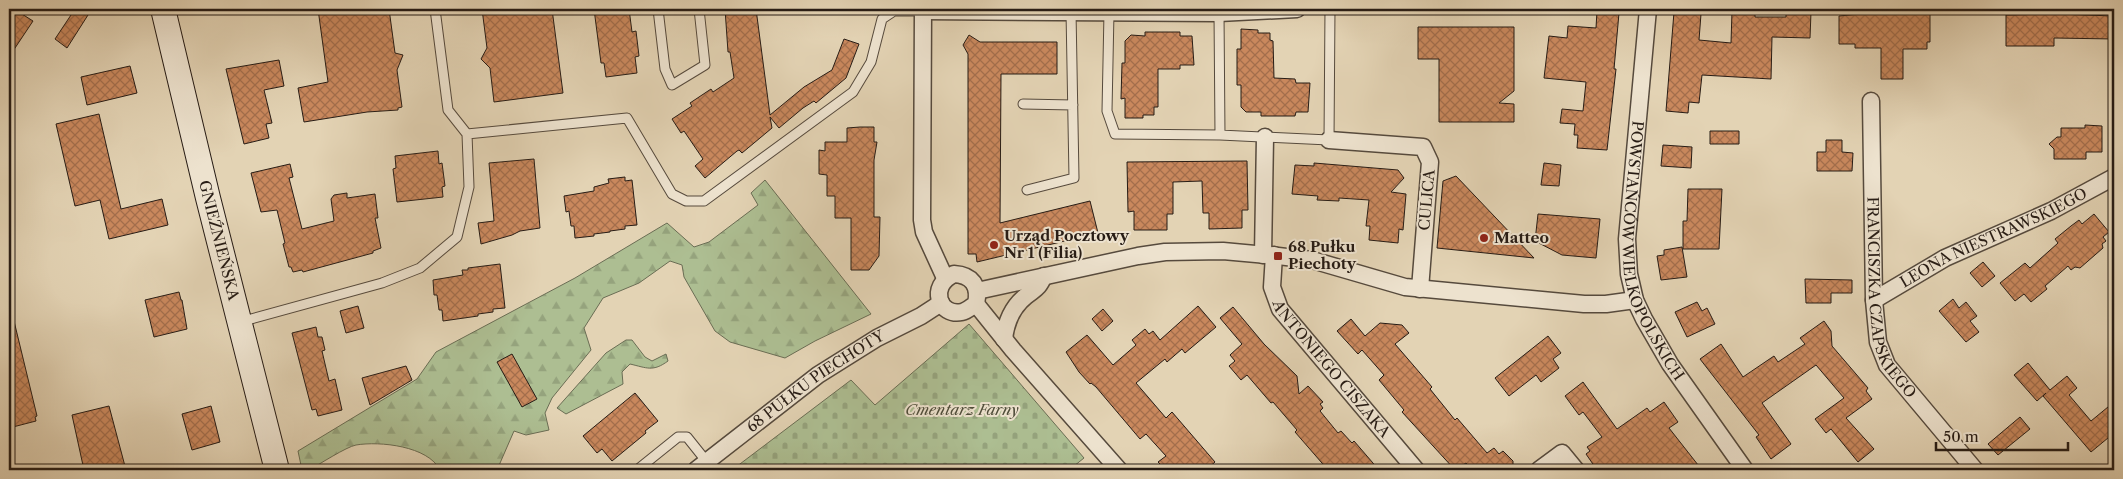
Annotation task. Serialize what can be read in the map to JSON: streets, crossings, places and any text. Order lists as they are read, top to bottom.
{
  "streets": {
    "street": [
      "CULICA",
      "LEONA NIESTRAWSKIEGO",
      "GNIEŹNIEŃSKA",
      "POWSTAŃCÓW WIELKOPOLSKICH",
      "FRANCISZKA CZAPSKIEGO",
      "ANTONIEGO CISZAKA",
      "68 PUŁKU PIECHOTY"
    ]
  },
  "crossings": [
    ["LEONA NIESTRAWSKIEGO", "FRANCISZKA CZAPSKIEGO"]
  ],
  "parks": ["Cmentarz Farny"],
  "places": {
    "other": ["Matteo", "Urząd Pocztowy Nr 1 (Filia)"],
    "transit": ["68 Pułku Piechoty"]
  },
  "scale_bar": "50 m"
}
